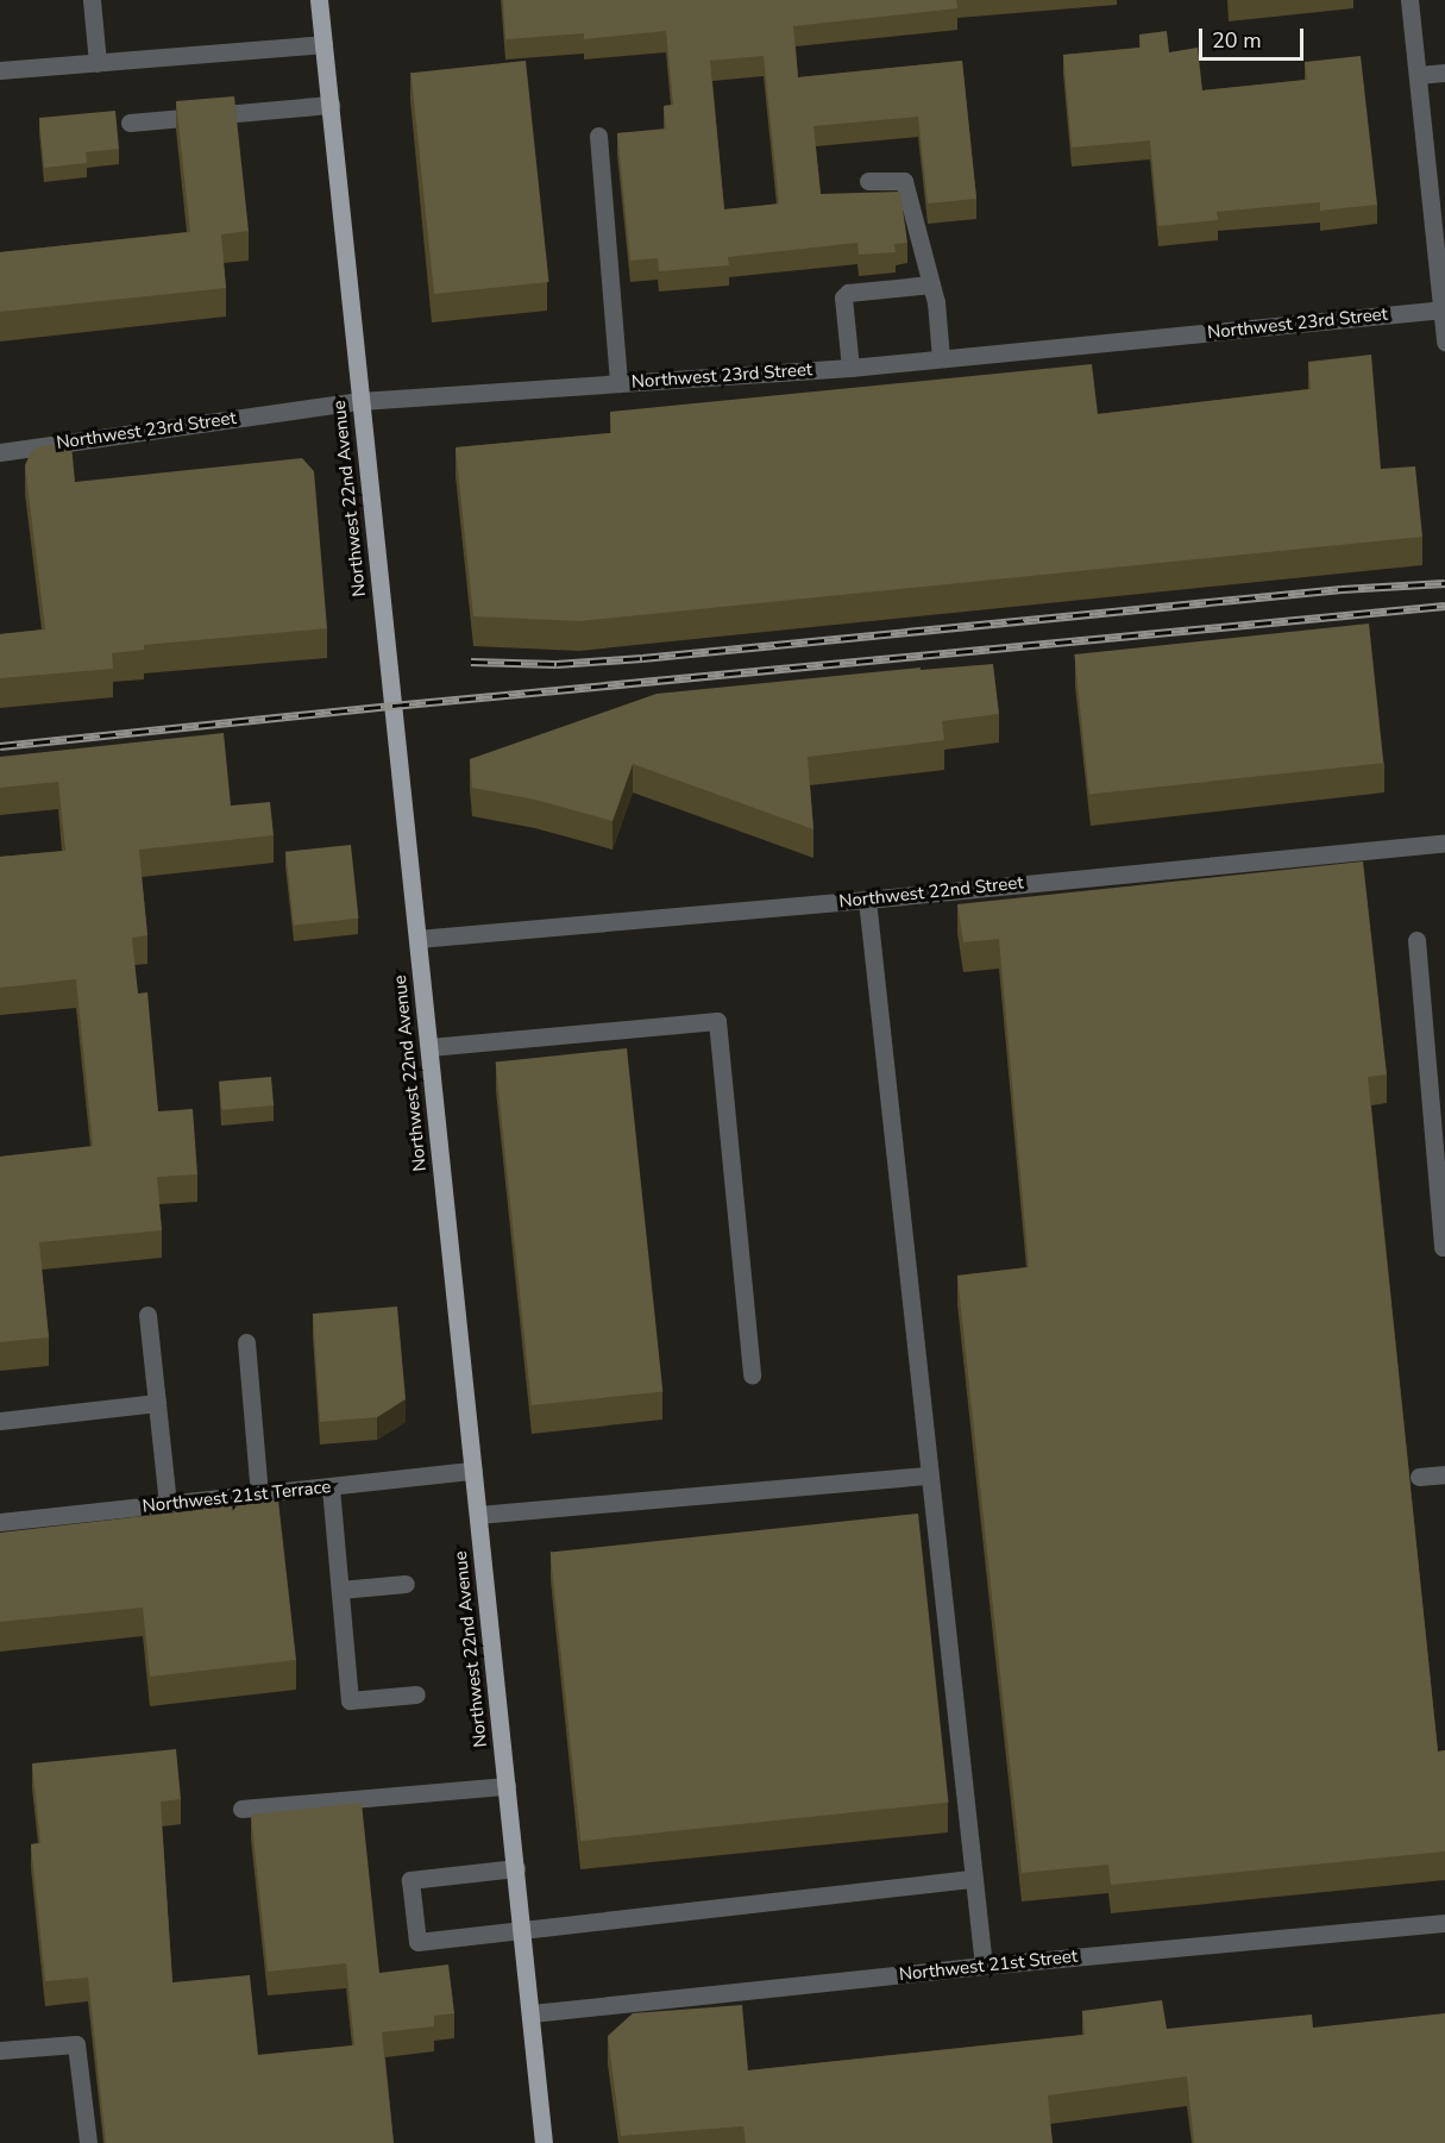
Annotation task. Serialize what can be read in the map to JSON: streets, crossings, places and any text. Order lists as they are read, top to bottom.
{
  "streets": {
    "main road": ["Northwest 22nd Avenue"],
    "street": [
      "Northwest 23rd Street",
      "Northwest 22nd Street",
      "Northwest 21st Terrace",
      "Northwest 21st Street"
    ]
  },
  "crossings": [
    ["Northwest 23rd Street", "Northwest 22nd Avenue"],
    ["Northwest 22nd Avenue", "Northwest 22nd Street"],
    ["Northwest 22nd Avenue", "Northwest 21st Terrace"],
    ["Northwest 22nd Avenue", "Northwest 21st Street"]
  ],
  "scale_bar": "20 m"
}
